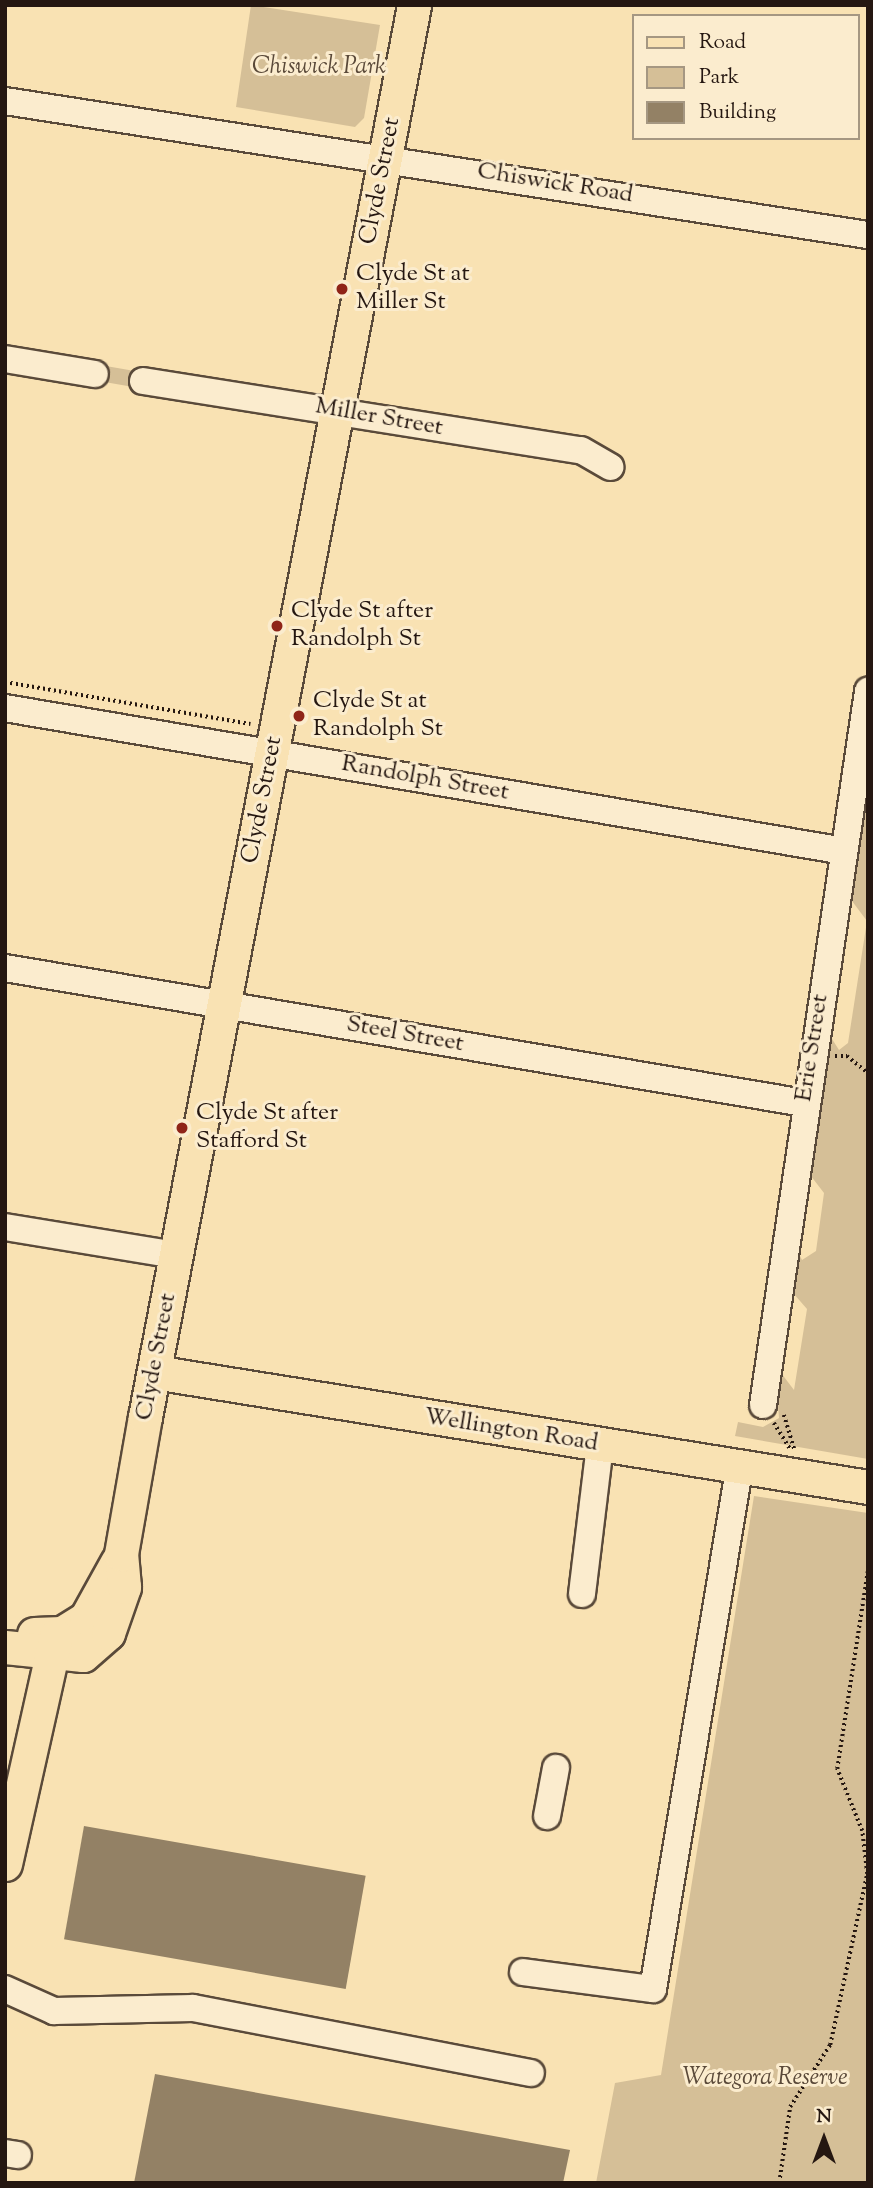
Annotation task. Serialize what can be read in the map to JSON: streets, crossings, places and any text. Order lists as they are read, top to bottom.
{
  "streets": {
    "main road": ["Clyde Street", "Wellington Road"],
    "street": [
      "Chiswick Road",
      "Miller Street",
      "Randolph Street",
      "Steel Street",
      "Erie Street"
    ]
  },
  "crossings": [
    ["Clyde Street", "Chiswick Road"],
    ["Clyde Street", "Miller Street"],
    ["Clyde Street", "Randolph Street"],
    ["Clyde Street", "Steel Street"],
    ["Clyde Street", "Wellington Road"],
    ["Randolph Street", "Erie Street"],
    ["Steel Street", "Erie Street"]
  ],
  "parks": ["Chiswick Park", "Wategora Reserve"],
  "places": [
    "Clyde St at Miller St",
    "Clyde St after Randolph St",
    "Clyde St at Randolph St",
    "Clyde St after Stafford St"
  ],
  "legend": ["Road", "Park", "Building"],
  "north": "top"
}
